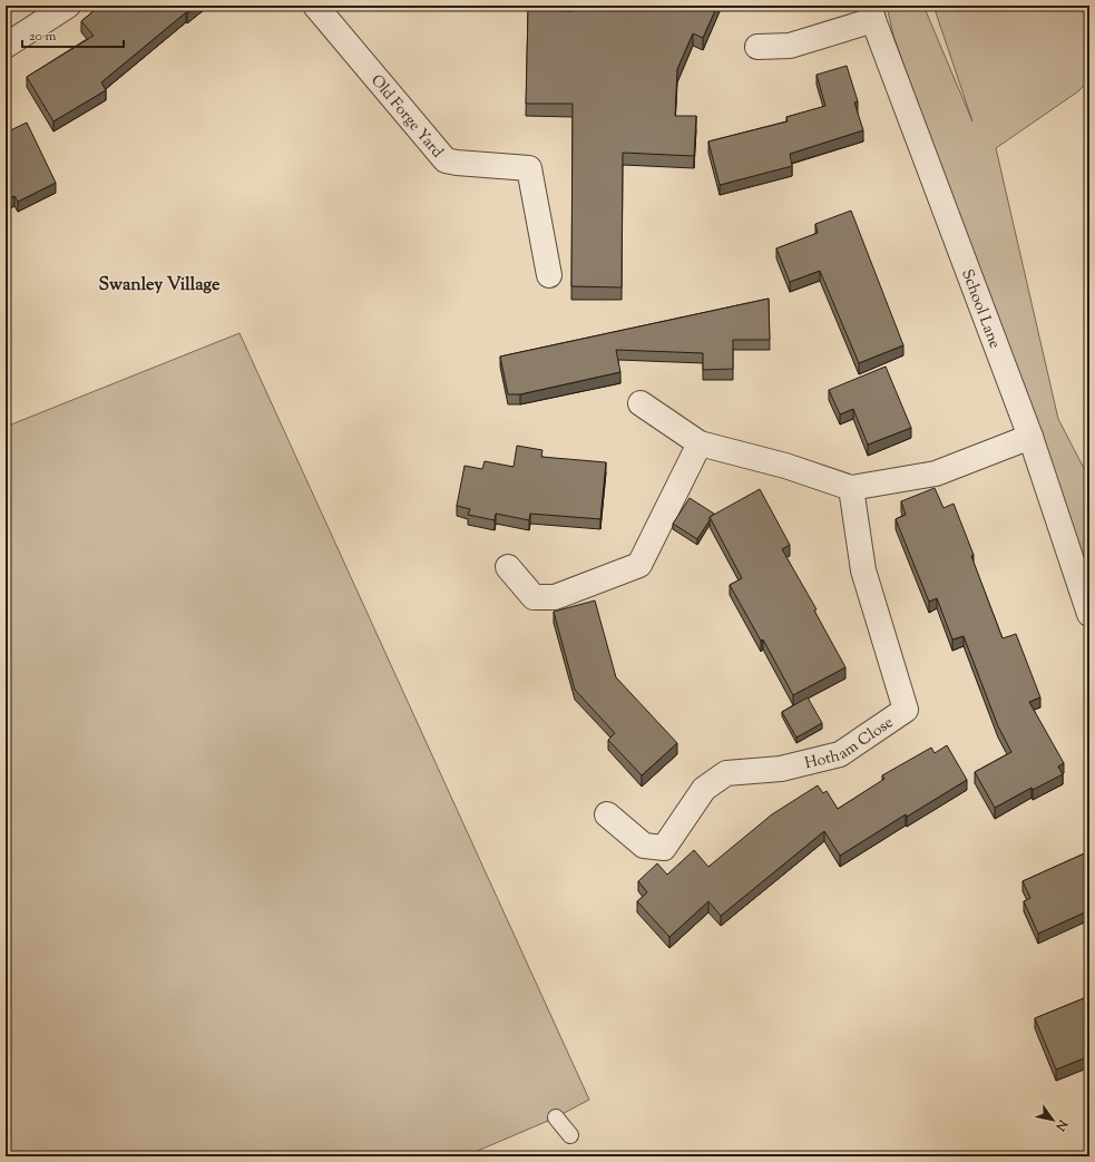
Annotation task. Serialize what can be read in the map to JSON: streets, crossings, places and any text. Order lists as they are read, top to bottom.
{
  "streets": {
    "street": ["Old Forge Yard", "School Lane", "Hotham Close"]
  },
  "districts": ["Swanley Village"],
  "scale_bar": "20 m",
  "north": "bottom right"
}
